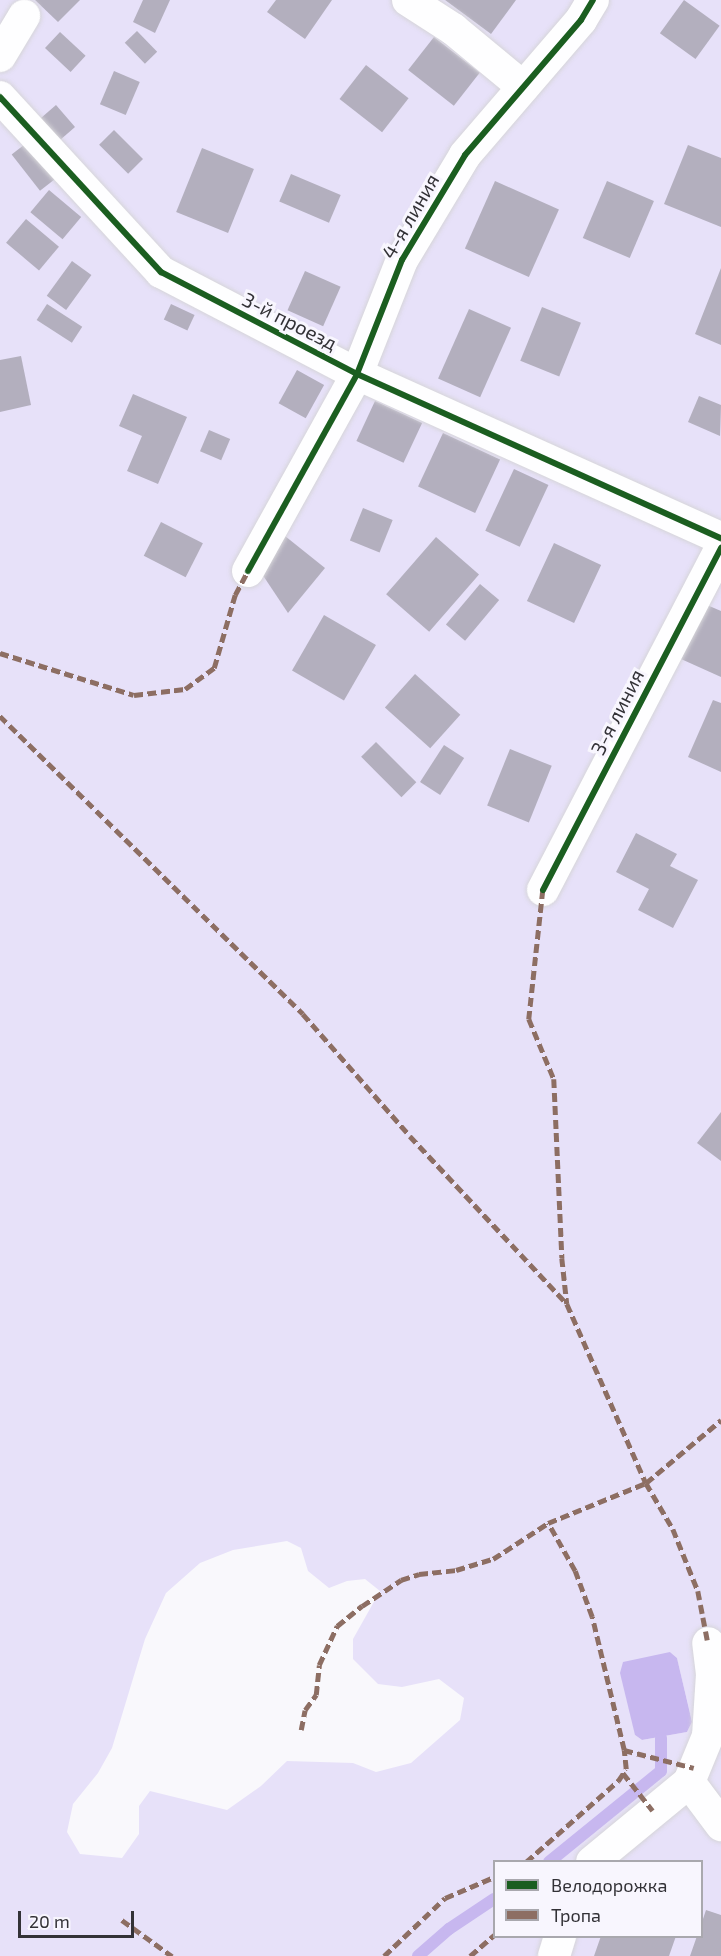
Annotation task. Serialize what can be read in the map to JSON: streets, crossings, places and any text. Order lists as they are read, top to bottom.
{
  "streets": {
    "street": ["4-я линия", "3-й проезд", "3-я линия"]
  },
  "crossings": [
    ["4-я линия", "3-й проезд"]
  ],
  "legend": ["Велодорожка", "Тропа"],
  "scale_bar": "20 m"
}
